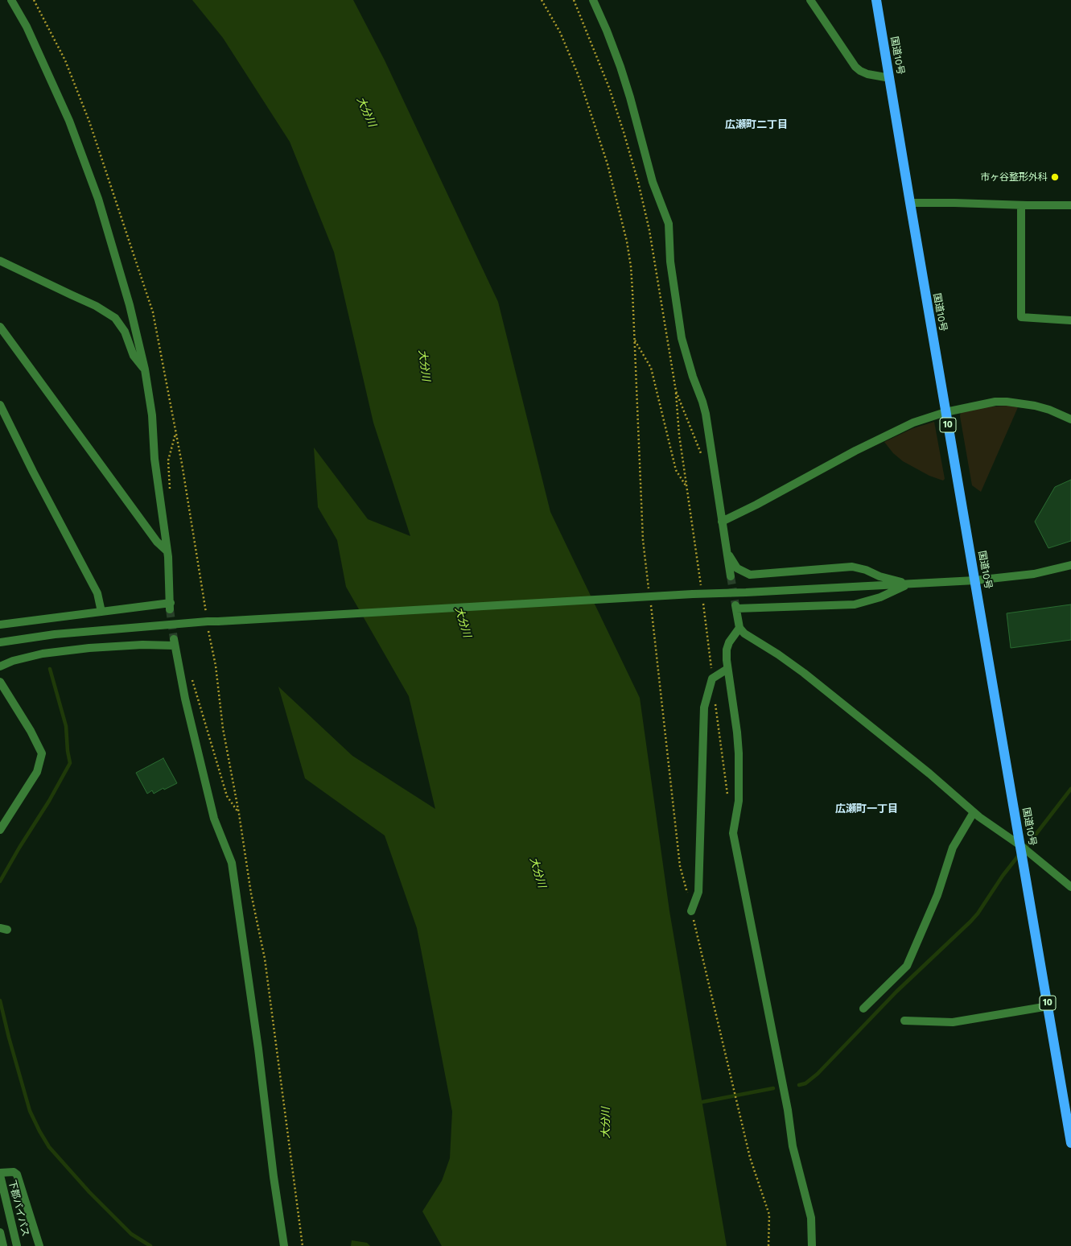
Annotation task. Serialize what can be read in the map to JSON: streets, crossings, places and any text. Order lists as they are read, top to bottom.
{
  "streets": {
    "highway": ["国道10号", "10"],
    "street": ["下郡バイパス"]
  },
  "districts": ["広瀬町二丁目", "広瀬町一丁目"],
  "water": ["大分川"],
  "places": ["市ヶ谷整形外科"]
}
